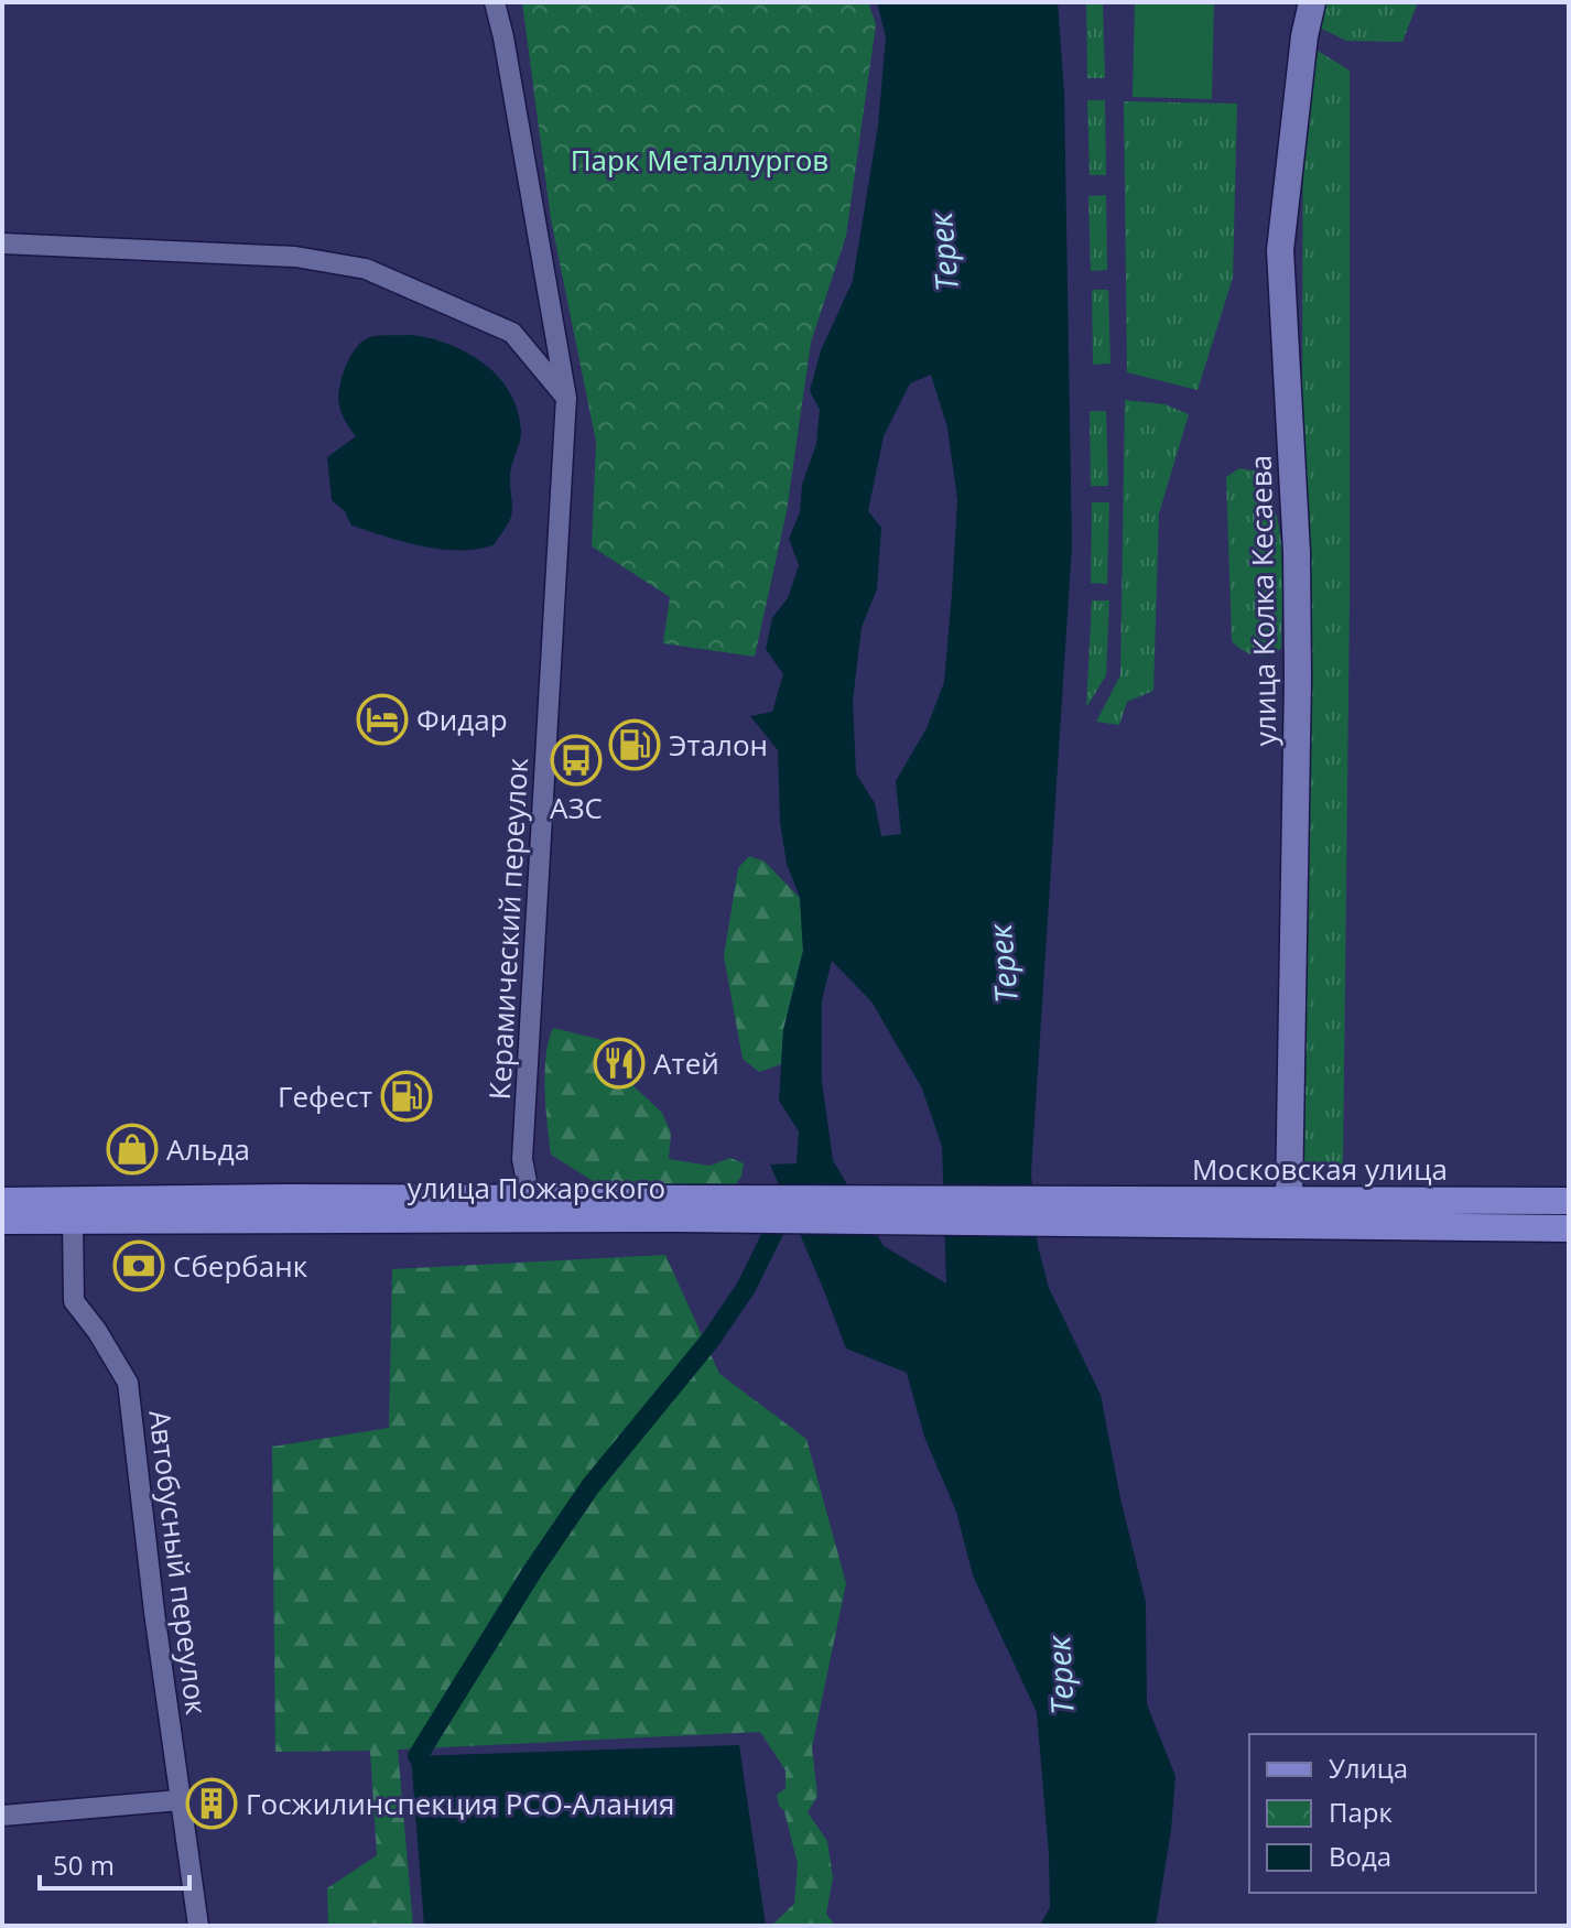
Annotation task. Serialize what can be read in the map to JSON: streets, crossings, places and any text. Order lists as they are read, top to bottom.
{
  "streets": {
    "main road": ["Московская улица", "улица Пожарского"],
    "street": ["улица Колка Кесаева", "Керамический переулок", "Автобусный переулок"]
  },
  "crossings": [
    ["улица Колка Кесаева", "Московская улица"],
    ["Керамический переулок", "улица Пожарского"],
    ["Московская улица", "улица Пожарского"],
    ["улица Пожарского", "Автобусный переулок"]
  ],
  "water": ["Терек"],
  "parks": ["Парк Металлургов"],
  "places": {
    "hotel": ["Фидар"],
    "fuel station": ["Эталон", "Гефест"],
    "bus stop": ["АЗС"],
    "restaurant": ["Атей"],
    "shop": ["Альда"],
    "bank": ["Сбербанк"],
    "building": ["Госжилинспекция РСО-Алания"]
  },
  "legend": ["Улица", "Парк", "Вода"],
  "scale_bar": "50 m"
}
